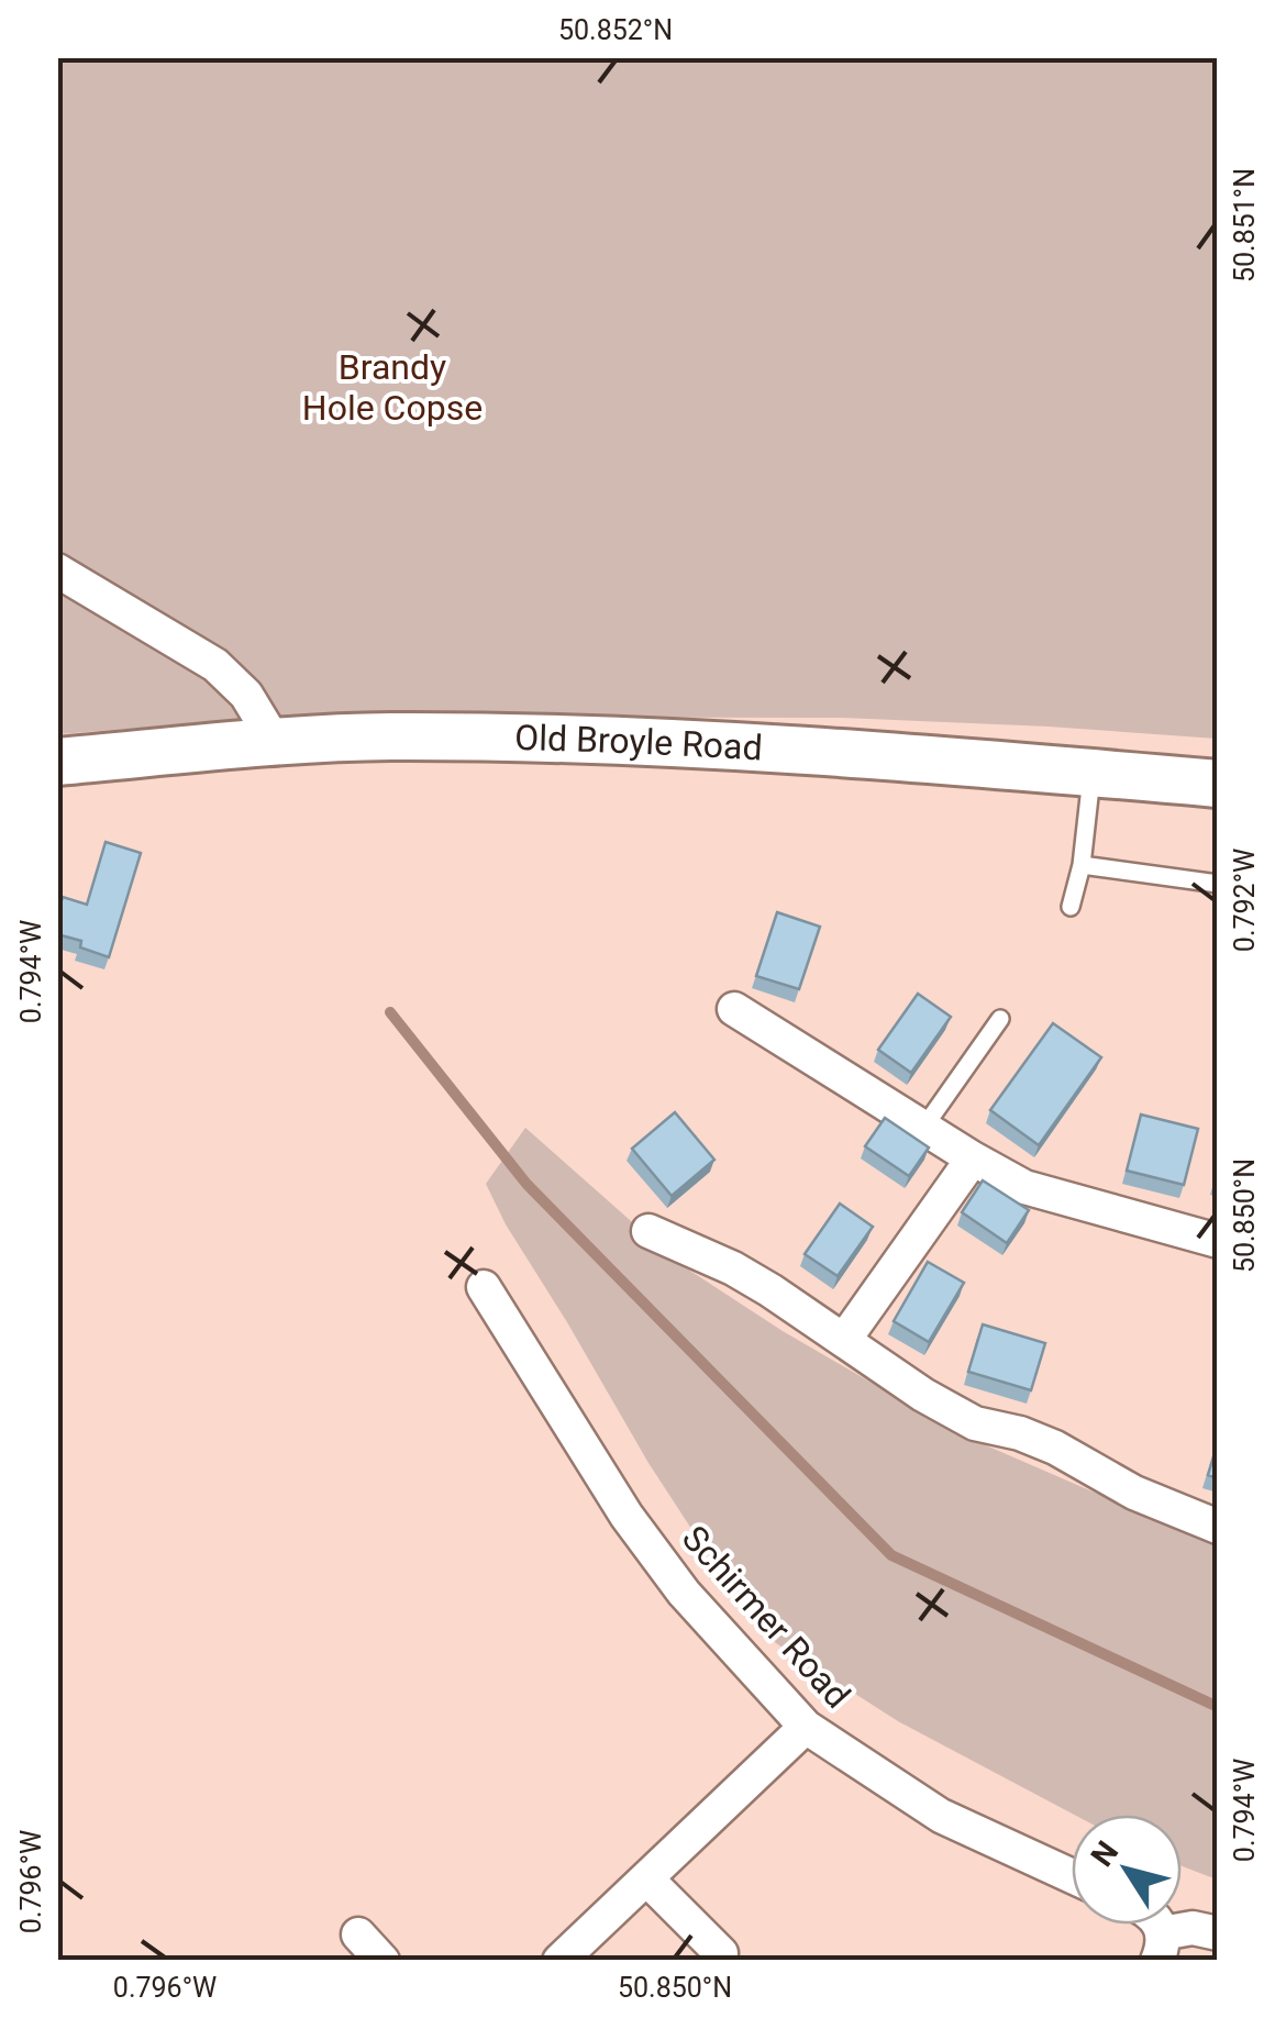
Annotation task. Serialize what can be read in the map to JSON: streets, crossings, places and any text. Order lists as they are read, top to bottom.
{
  "streets": {
    "main road": ["Old Broyle Road"],
    "street": ["Schirmer Road"]
  },
  "parks": ["Brandy Hole Copse"],
  "north": "top left",
  "coordinates": [
    "50.852°N",
    "50.851°N",
    "0.792°W",
    "0.794°W",
    "50.850°N",
    "0.796°W"
  ]
}
